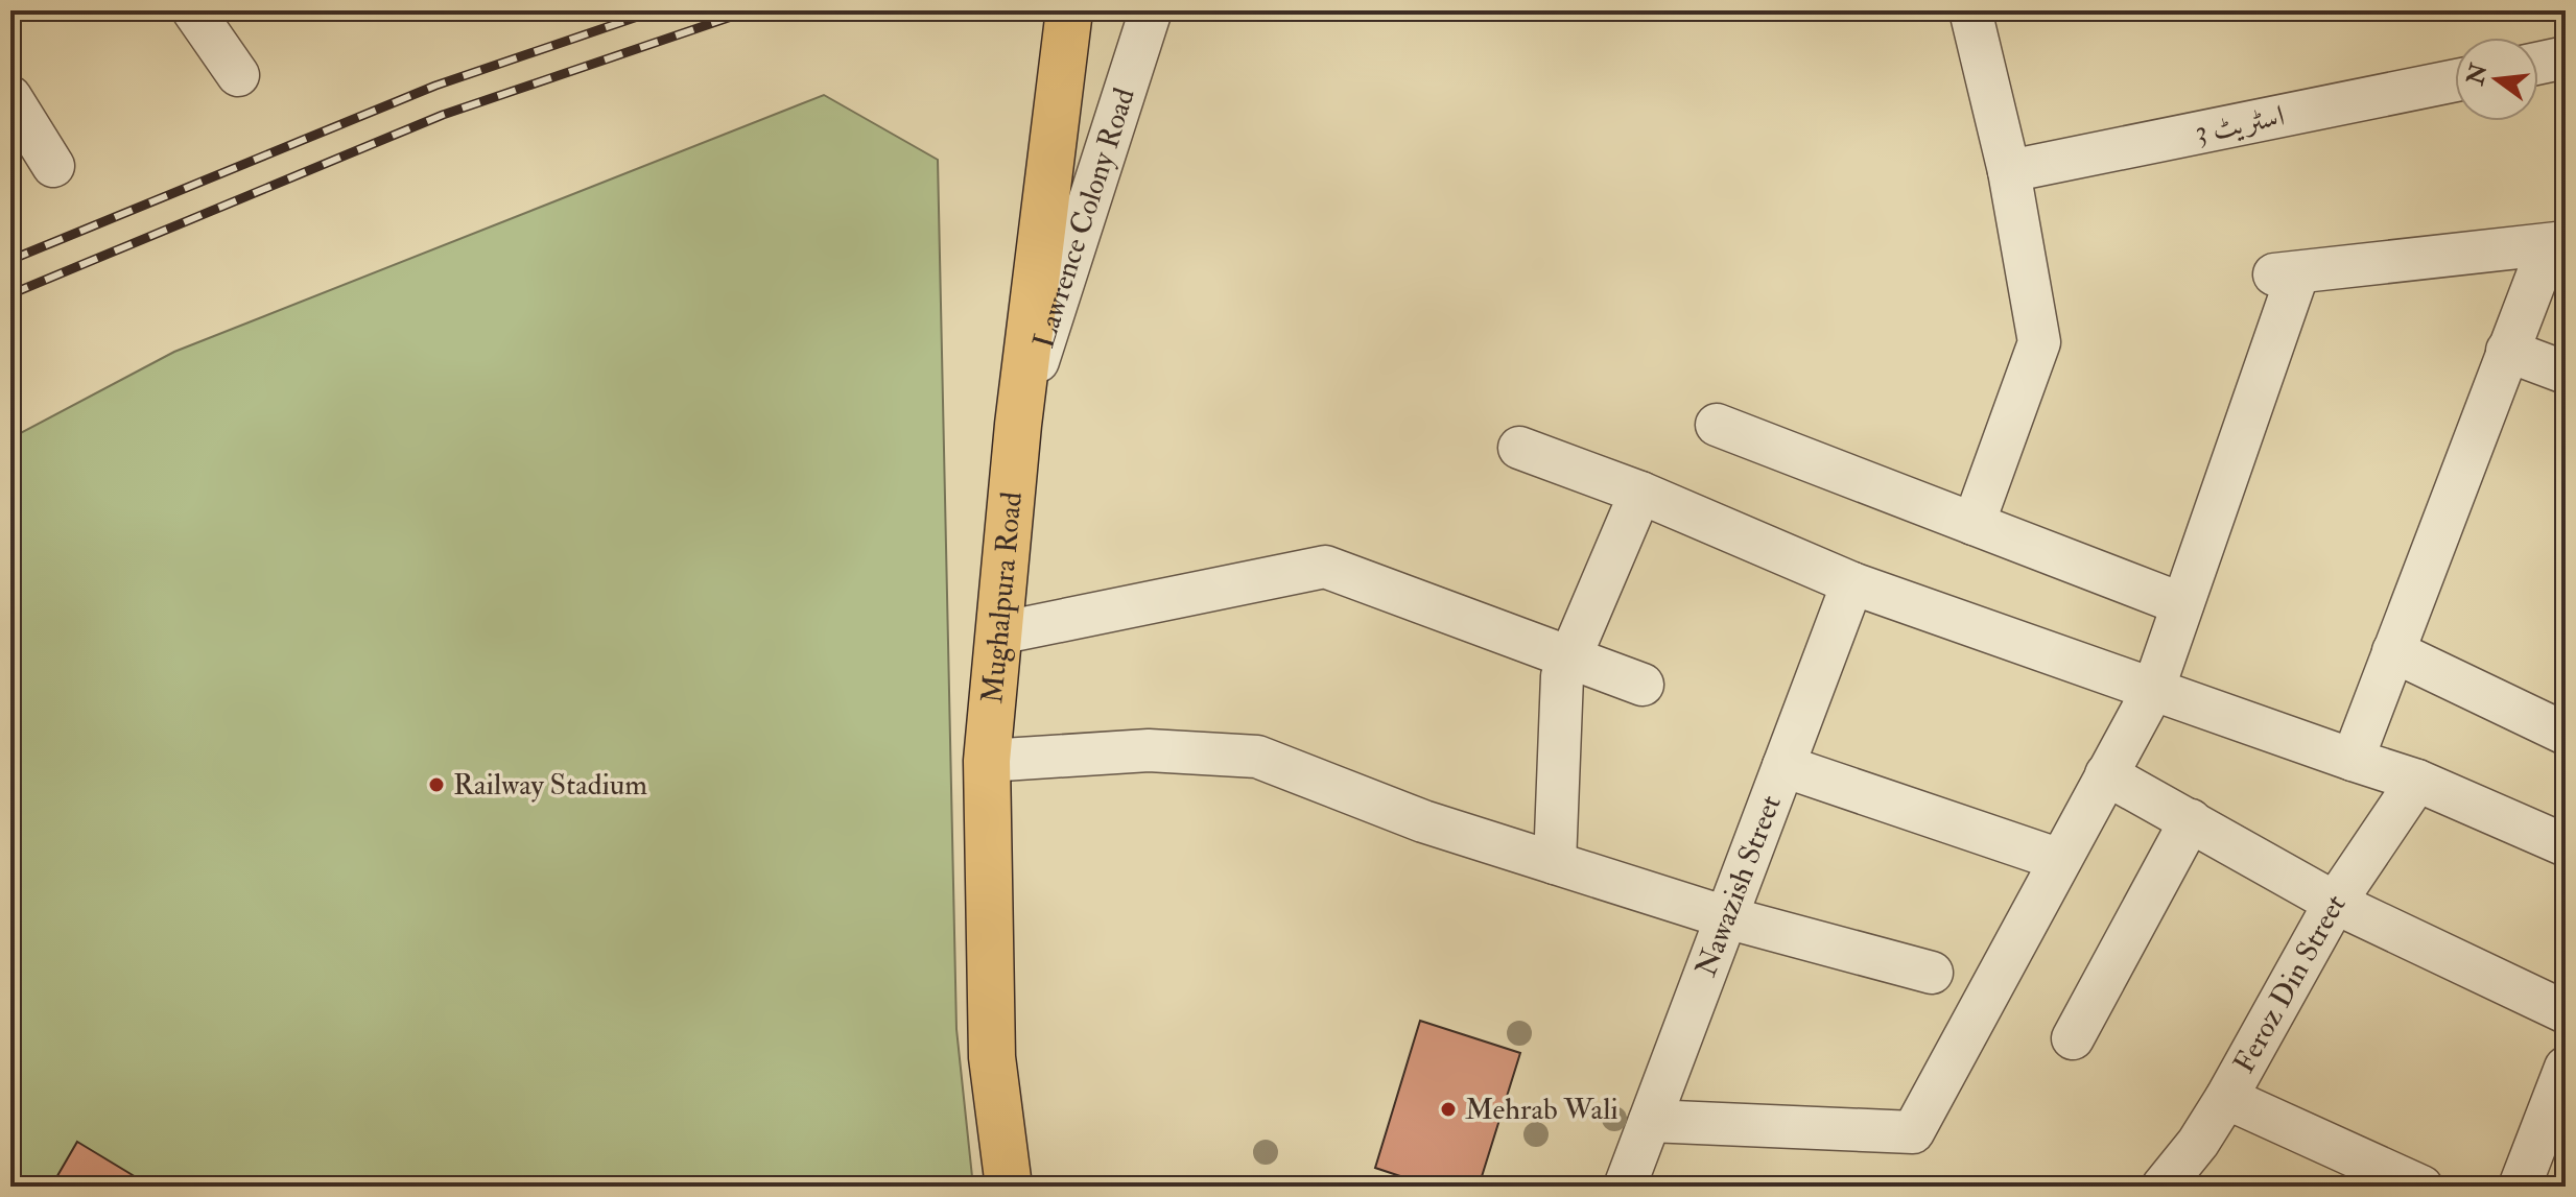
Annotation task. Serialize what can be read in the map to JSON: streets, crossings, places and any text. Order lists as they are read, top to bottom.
{
  "streets": {
    "main road": ["Mughalpura Road"],
    "street": [
      "اسٹریٹ 3",
      "Lawrence Colony Road",
      "Nawazish Street",
      "Feroz Din Street"
    ]
  },
  "crossings": [
    ["Lawrence Colony Road", "Mughalpura Road"]
  ],
  "places": ["Railway Stadium", "Mehrab Wali"],
  "north": "left"
}
